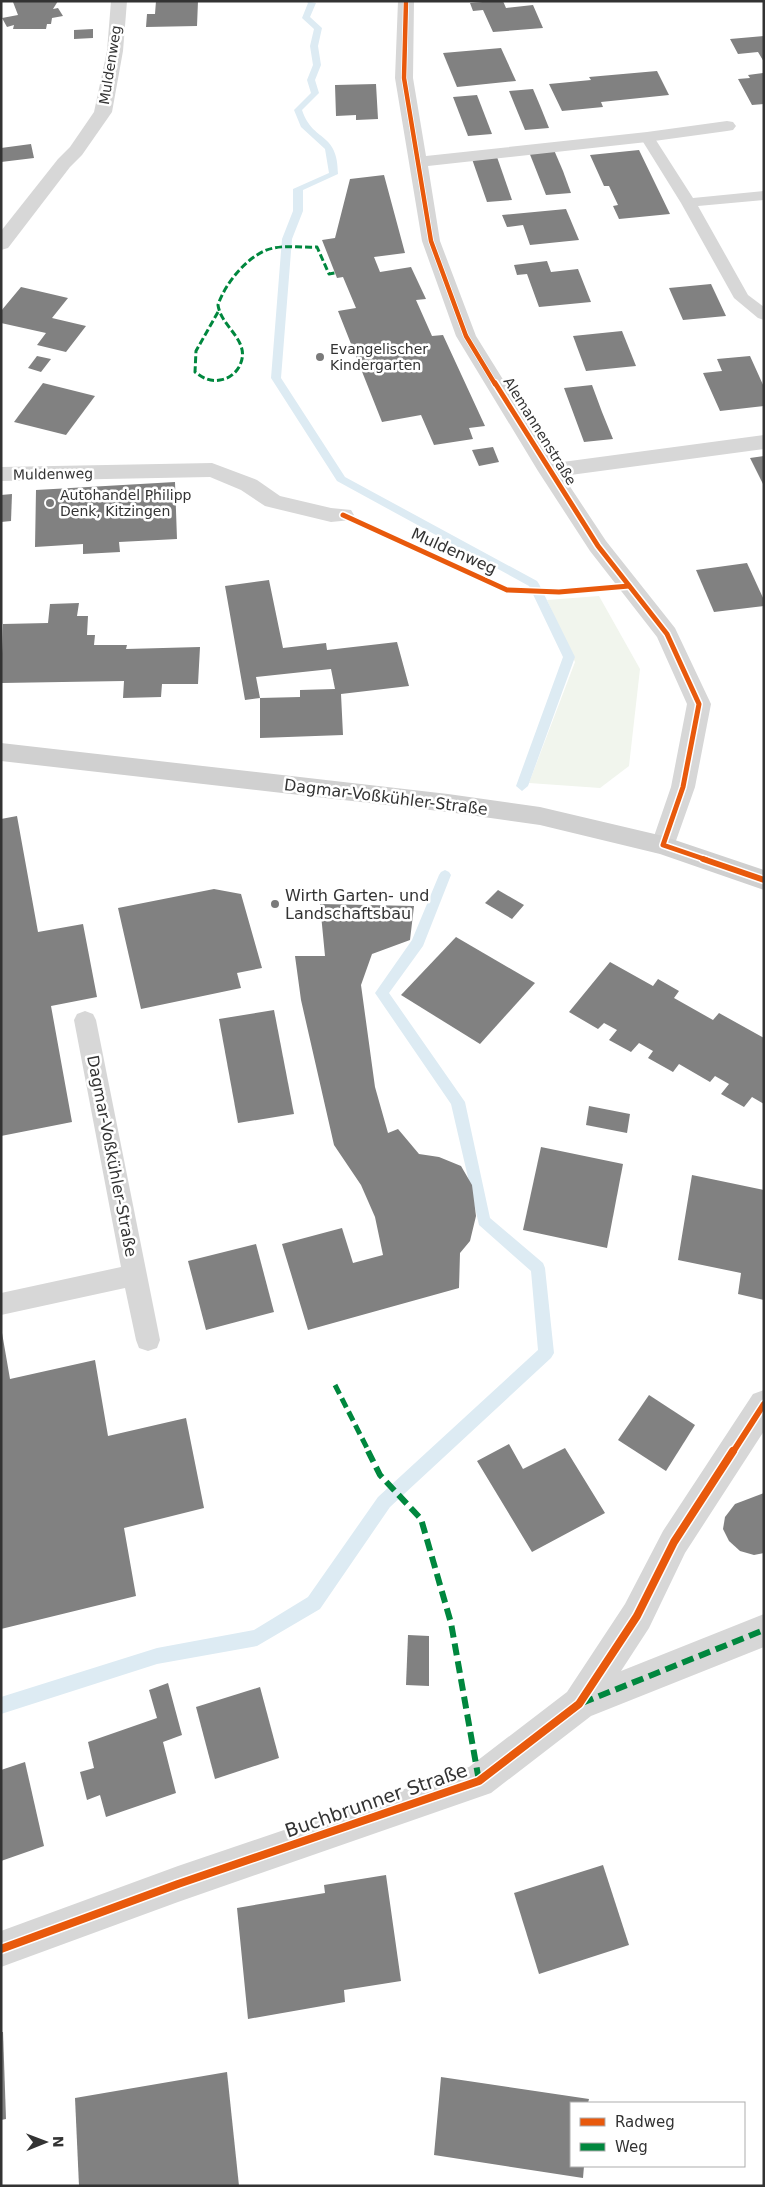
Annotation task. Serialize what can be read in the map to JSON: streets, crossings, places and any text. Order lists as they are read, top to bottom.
{
  "streets": {
    "street": [
      "Muldenweg",
      "Alemannenstraße",
      "Dagmar-Voßkühler-Straße",
      "Buchbrunner Straße"
    ]
  },
  "crossings": [
    ["Alemannenstraße", "Dagmar-Voßkühler-Straße"]
  ],
  "places": ["Evangelischer Kindergarten", "Autohandel Philipp Denk, Kitzingen", "Wirth Garten- und Landschaftsbau"],
  "legend": ["Radweg", "Weg"],
  "north": "right"
}
